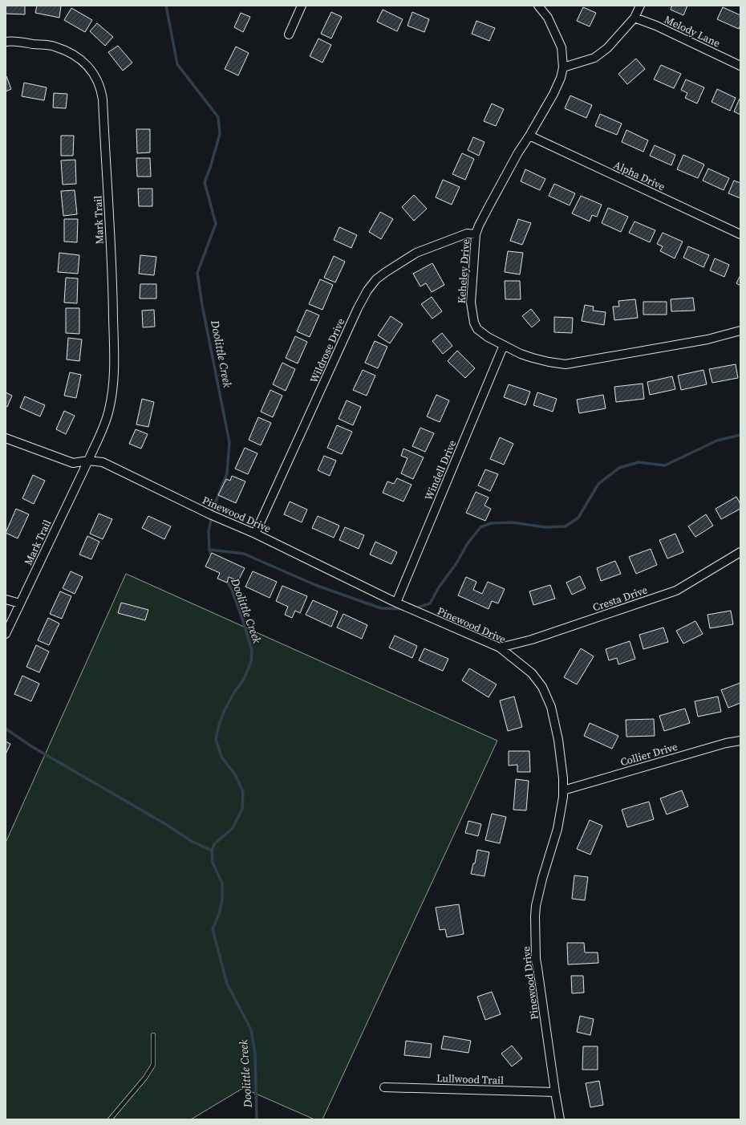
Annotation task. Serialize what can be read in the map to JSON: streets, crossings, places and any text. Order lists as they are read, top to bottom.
{
  "streets": {
    "street": [
      "Melody Lane",
      "Alpha Drive",
      "Mark Trail",
      "Keheley Drive",
      "Wildrose Drive",
      "Windell Drive",
      "Pinewood Drive",
      "Cresta Drive",
      "Collier Drive",
      "Lullwood Trail"
    ]
  },
  "crossings": [
    ["Alpha Drive", "Keheley Drive"],
    ["Mark Trail", "Pinewood Drive"],
    ["Keheley Drive", "Wildrose Drive"],
    ["Keheley Drive", "Windell Drive"],
    ["Wildrose Drive", "Pinewood Drive"],
    ["Windell Drive", "Pinewood Drive"],
    ["Pinewood Drive", "Cresta Drive"],
    ["Pinewood Drive", "Collier Drive"],
    ["Pinewood Drive", "Lullwood Trail"]
  ],
  "water": ["Doolittle Creek"]
}
